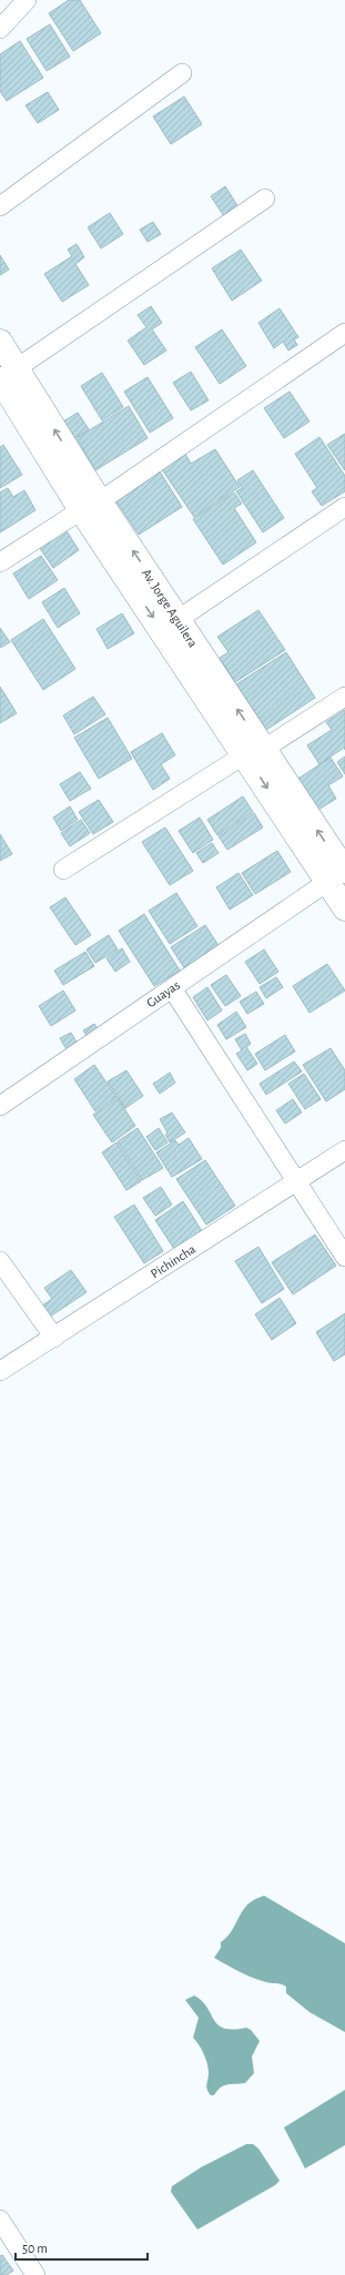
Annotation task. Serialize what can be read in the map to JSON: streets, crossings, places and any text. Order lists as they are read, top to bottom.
{
  "streets": {
    "street": ["Av. Jorge Aguilera", "Guayas", "Pichincha"]
  },
  "crossings": [
    ["Av. Jorge Aguilera", "Guayas"]
  ],
  "scale_bar": "50 m"
}
